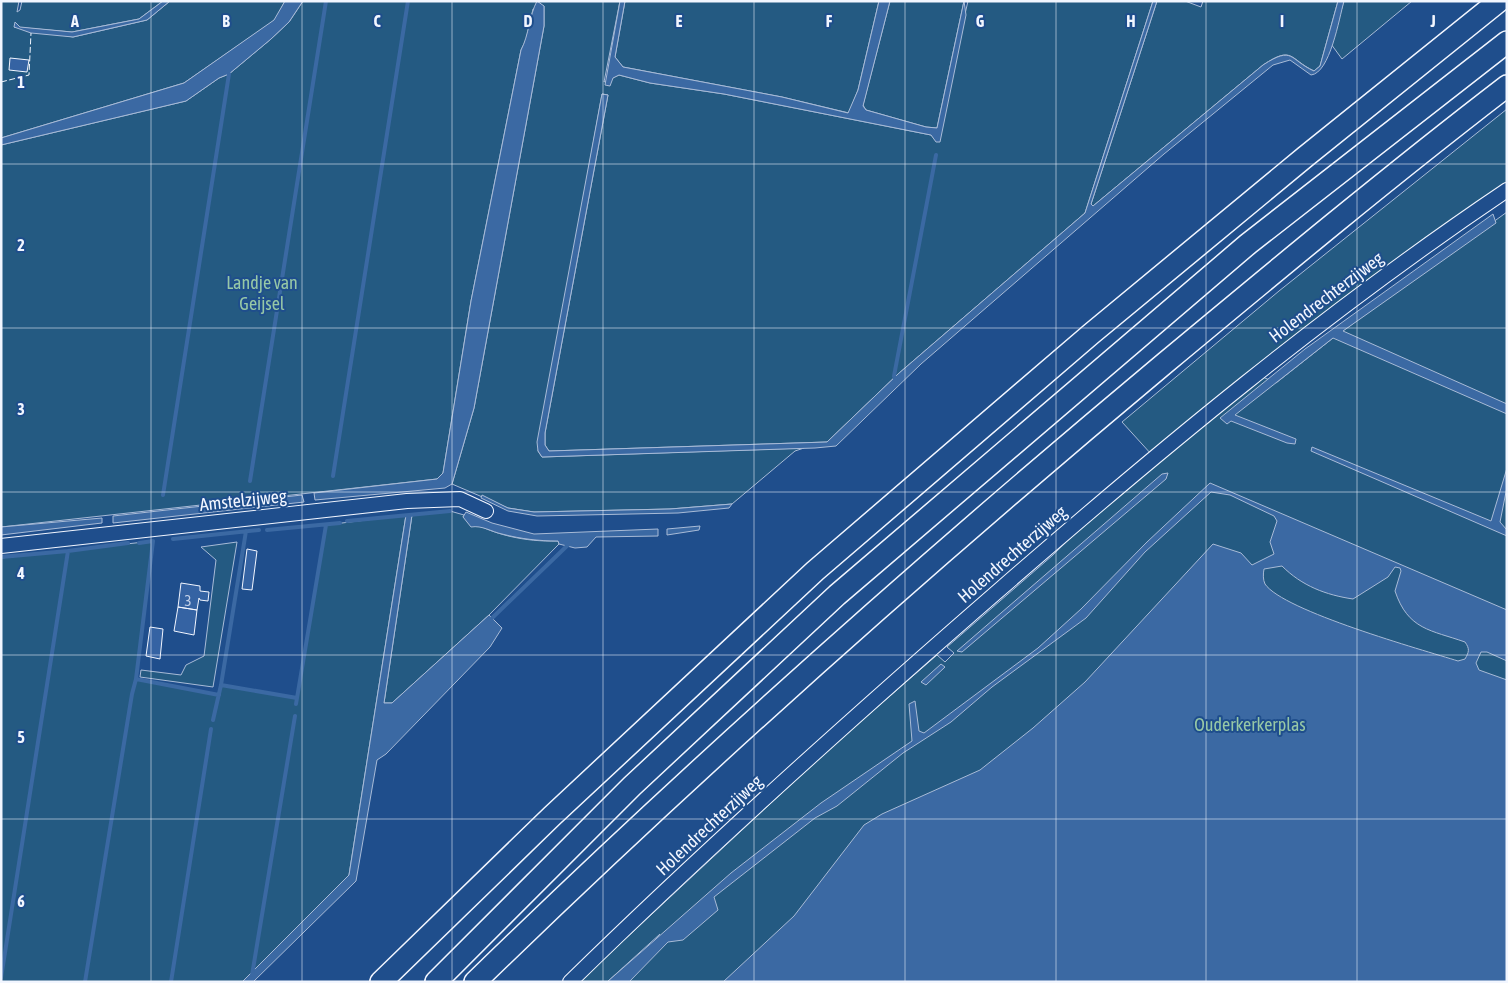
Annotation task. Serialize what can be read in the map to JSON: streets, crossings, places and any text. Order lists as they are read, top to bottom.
{
  "streets": {
    "street": ["Holendrechterzijweg", "Amstelzijweg"]
  },
  "parks": ["Landje van Geijsel", "Ouderkerkerplas"],
  "house_numbers": ["3"],
  "grid": {
    "columns": [
      "A",
      "B",
      "C",
      "D",
      "E",
      "F",
      "G",
      "H",
      "I",
      "J"
    ],
    "rows": [
      "1",
      "2",
      "3",
      "4",
      "5",
      "6"
    ]
  }
}
